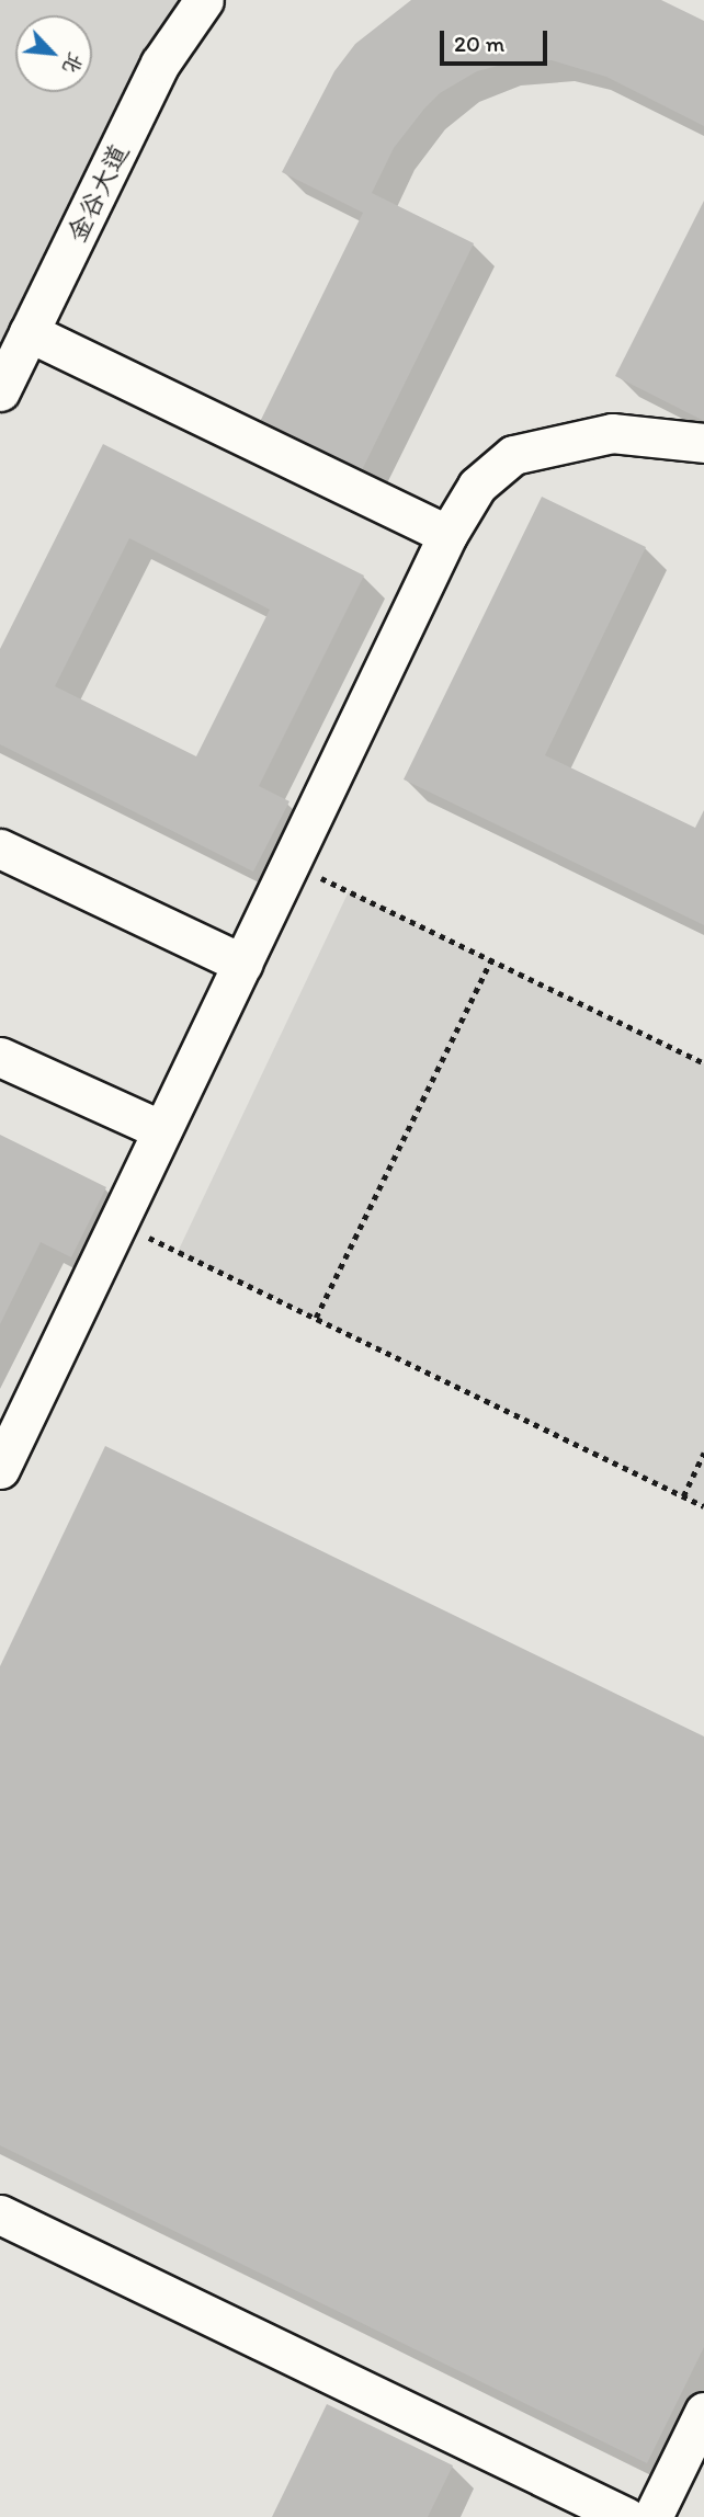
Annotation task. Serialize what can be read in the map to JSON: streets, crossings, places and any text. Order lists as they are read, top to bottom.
{
  "streets": {
    "lane": ["金谷大道"]
  },
  "scale_bar": "20 m",
  "north": "bottom right"
}
